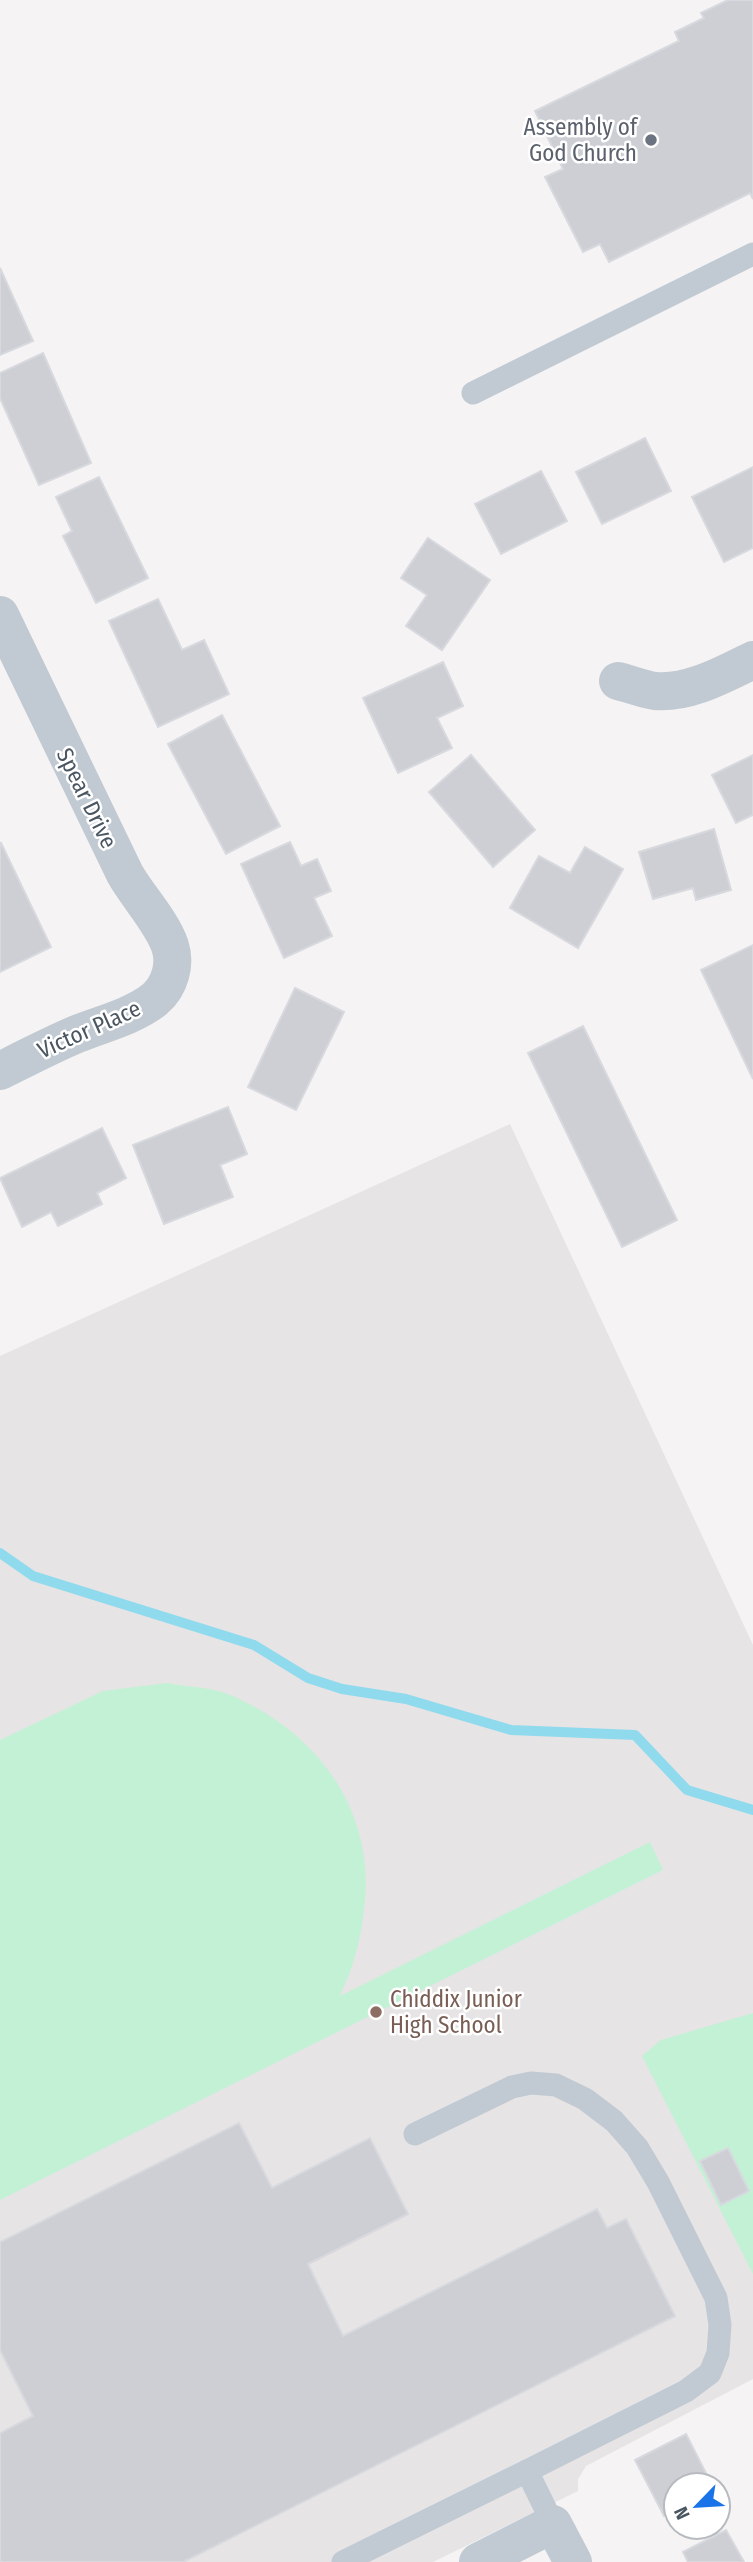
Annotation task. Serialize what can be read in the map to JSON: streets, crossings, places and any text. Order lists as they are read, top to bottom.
{
  "streets": {
    "street": ["Spear Drive", "Victor Place"]
  },
  "crossings": [
    ["Spear Drive", "Victor Place"]
  ],
  "places": ["Assembly of God Church", "Chiddix Junior High School"],
  "north": "bottom left"
}
